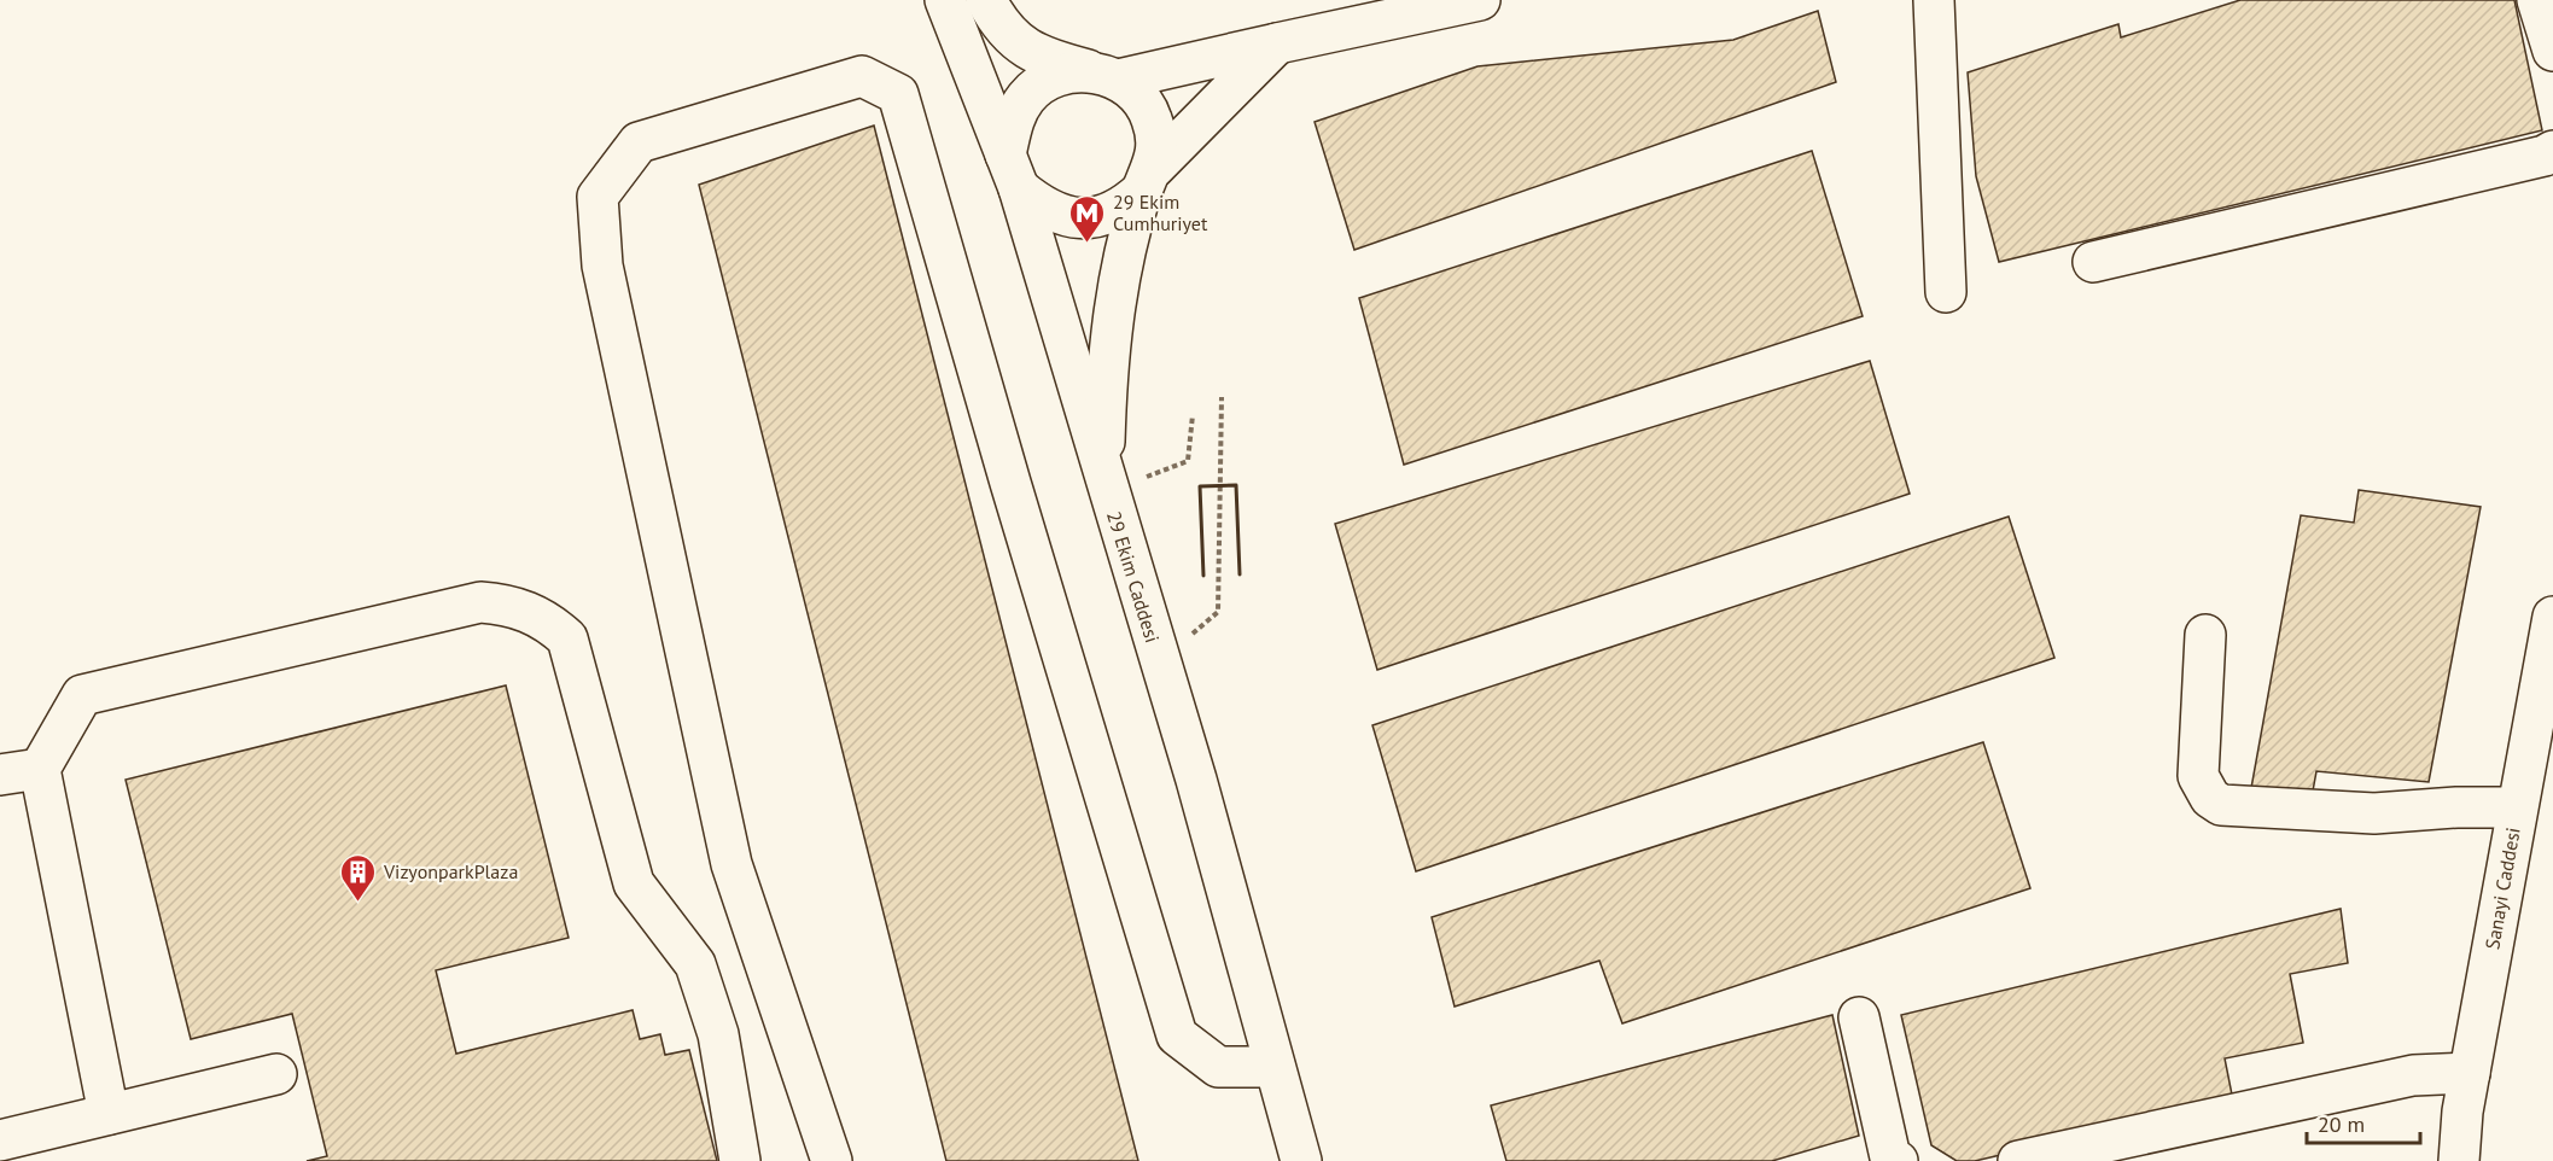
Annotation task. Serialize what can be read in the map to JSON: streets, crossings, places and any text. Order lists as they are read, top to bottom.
{
  "streets": {
    "main road": ["29 Ekim Caddesi", "Sanayi Caddesi"]
  },
  "places": {
    "metro station": ["29 Ekim Cumhuriyet"],
    "building": ["VizyonparkPlaza"]
  },
  "scale_bar": "20 m"
}
